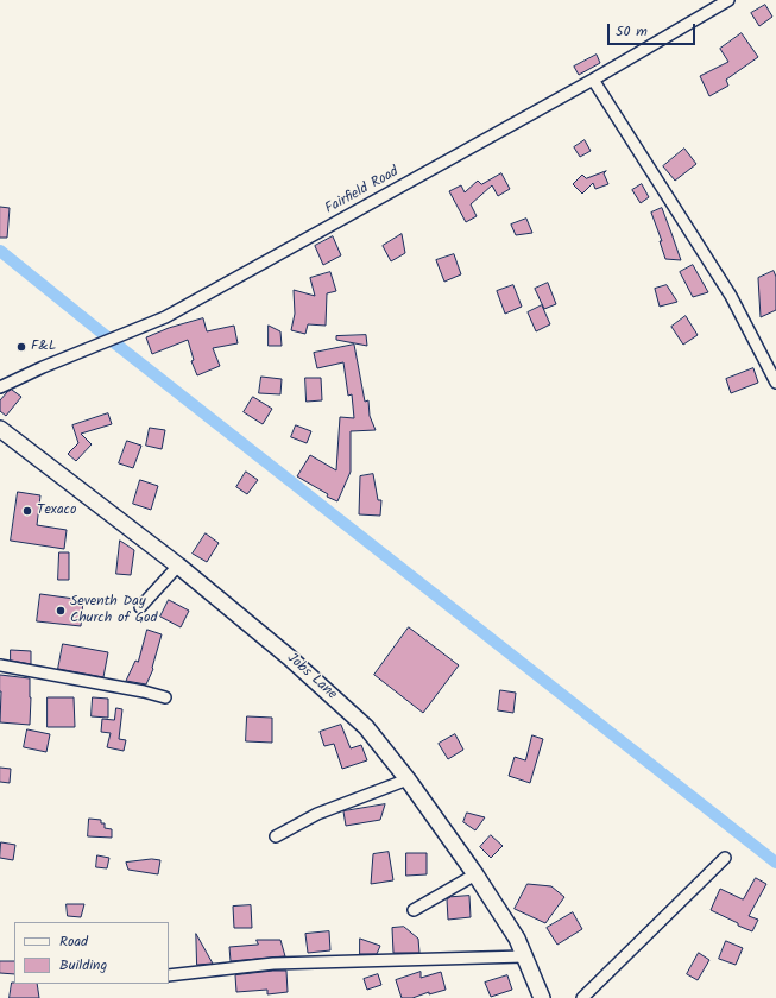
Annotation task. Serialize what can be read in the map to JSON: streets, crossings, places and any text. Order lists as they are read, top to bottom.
{
  "streets": {
    "street": ["Fairfield Road", "Jobs Lane"]
  },
  "places": ["F&L", "Texaco", "Seventh Day Church of God"],
  "legend": ["Road", "Building"],
  "scale_bar": "50 m"
}
